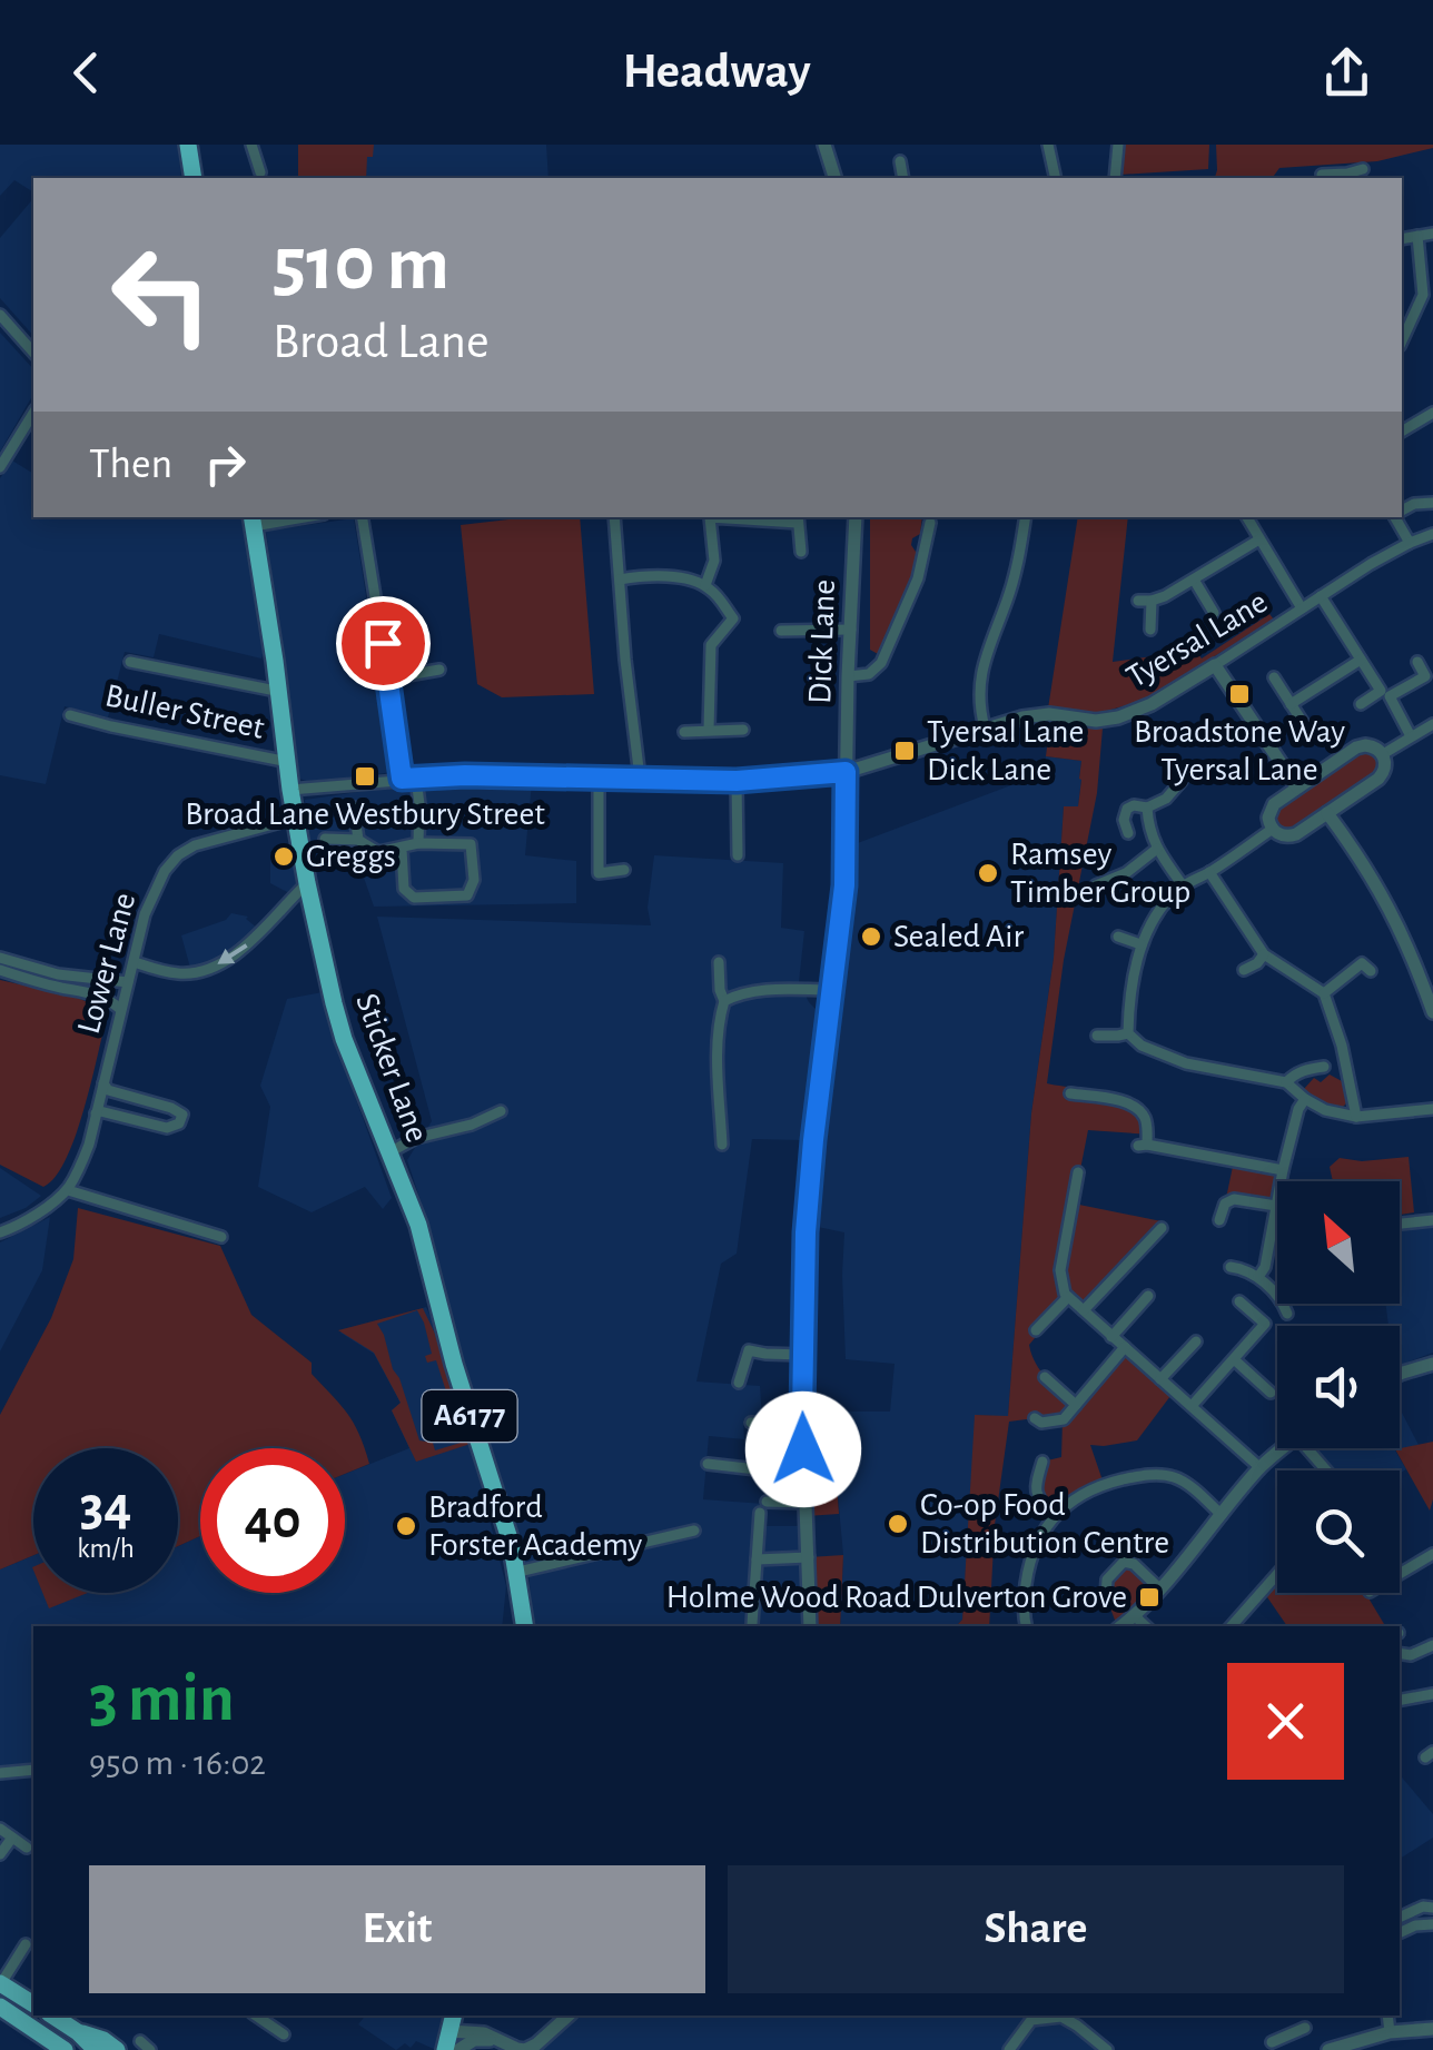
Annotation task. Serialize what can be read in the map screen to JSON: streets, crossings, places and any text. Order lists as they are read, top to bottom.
{
  "streets": {
    "highway": ["Sticker Lane", "A6177"],
    "street": [
      "Tyersal Lane",
      "Dick Lane",
      "Buller Street",
      "Lower Lane"
    ]
  },
  "crossings": [
    ["Tyersal Lane", "Dick Lane"],
    ["Buller Street", "Sticker Lane"],
    ["Lower Lane", "Sticker Lane"]
  ],
  "places": {
    "transit": [
      "Broadstone Way Tyersal Lane",
      "Tyersal Lane Dick Lane",
      "Broad Lane Westbury Street",
      "Holme Wood Road Dulverton Grove"
    ],
    "other": [
      "Greggs",
      "Ramsey Timber Group",
      "Sealed Air",
      "Co-op Food Distribution Centre",
      "Bradford Forster Academy"
    ]
  },
  "north": "top left",
  "page": {
    "header": "Headway",
    "turn": ["510 m", "Broad Lane"],
    "then": "Then",
    "speed": "34 km/h",
    "limit": "40",
    "heading": ["3 min", "950 m · 16:02"],
    "buttons": ["Exit", "Share"]
  }
}
